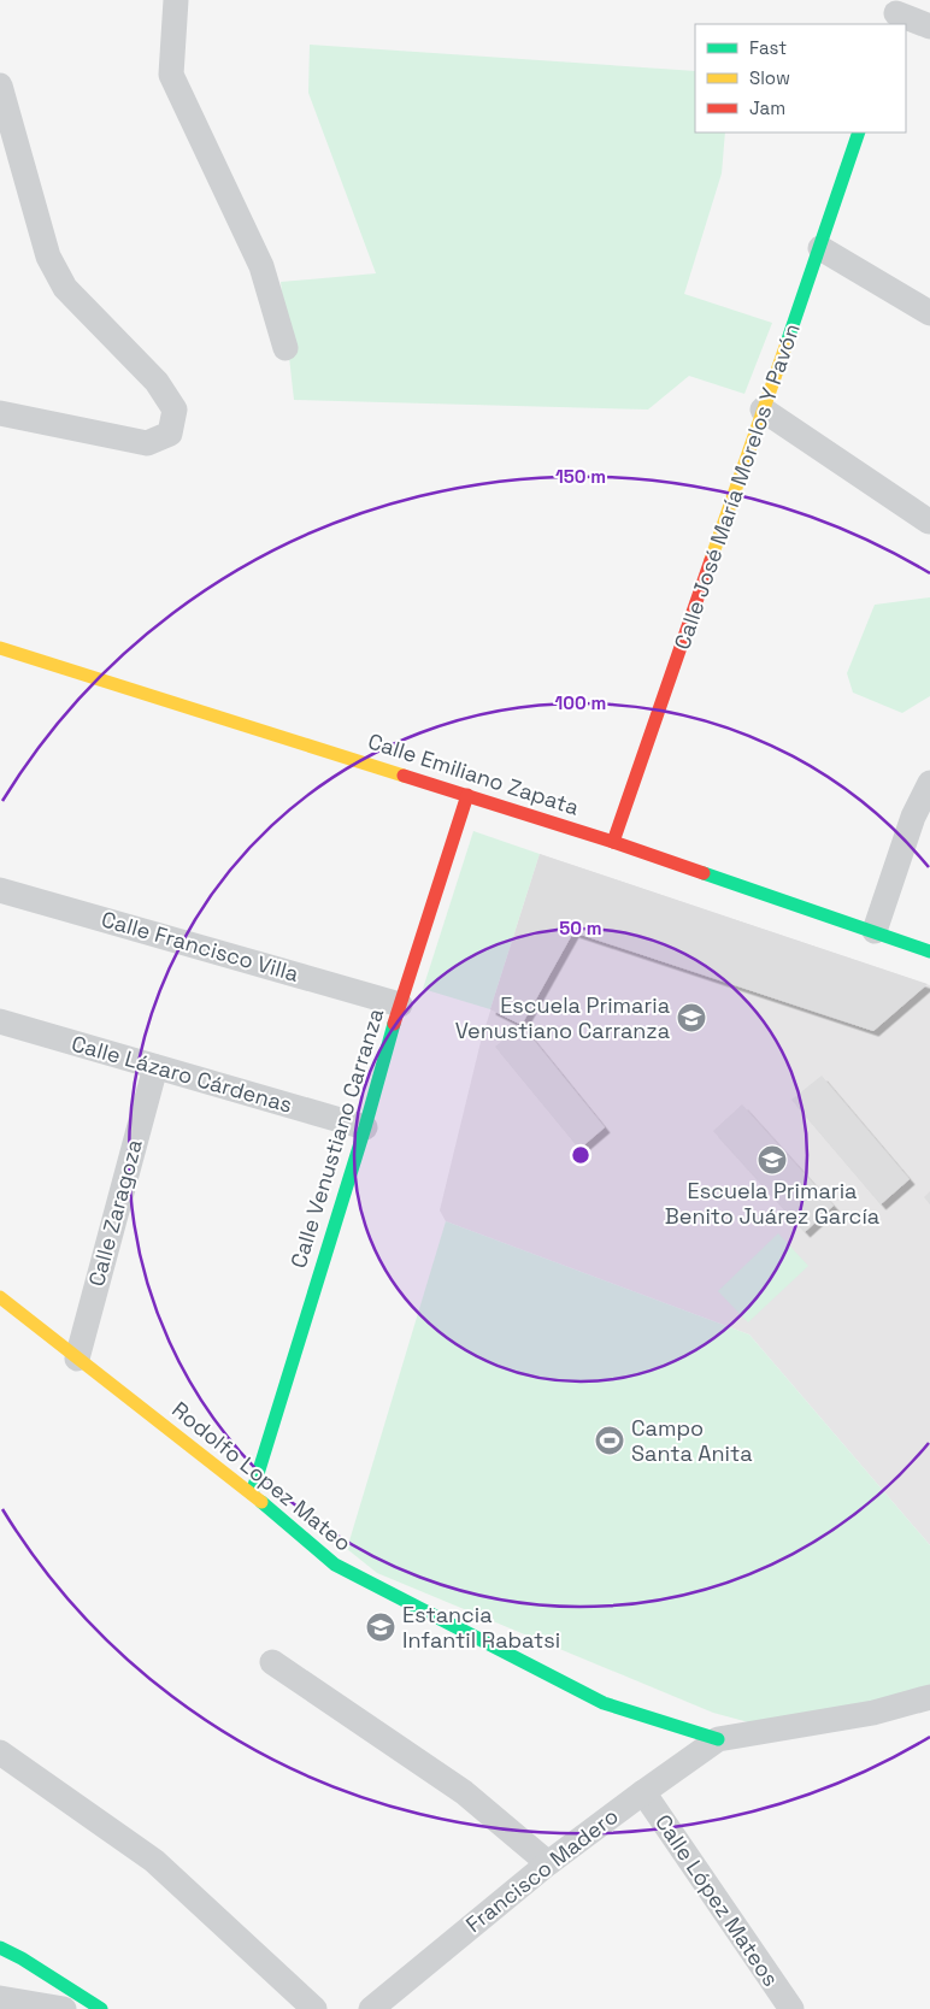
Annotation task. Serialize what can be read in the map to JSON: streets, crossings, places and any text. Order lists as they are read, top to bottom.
{
  "streets": {
    "street": [
      "Calle José María Morelos Y Pavón",
      "Calle Emiliano Zapata",
      "Calle Francisco Villa",
      "Calle Lázaro Cárdenas",
      "Calle Venustiano Carranza",
      "Calle Zaragoza",
      "Rodolfo Lopez Mateo",
      "Francisco Madero",
      "Calle López Mateos"
    ]
  },
  "crossings": [
    ["Calle José María Morelos Y Pavón", "Calle Emiliano Zapata"],
    ["Calle Emiliano Zapata", "Calle Venustiano Carranza"],
    ["Calle Francisco Villa", "Calle Venustiano Carranza"],
    ["Calle Lázaro Cárdenas", "Calle Venustiano Carranza"],
    ["Calle Lázaro Cárdenas", "Calle Zaragoza"],
    ["Calle Venustiano Carranza", "Rodolfo Lopez Mateo"],
    ["Calle Zaragoza", "Rodolfo Lopez Mateo"],
    ["Rodolfo Lopez Mateo", "Francisco Madero"],
    ["Francisco Madero", "Calle López Mateos"]
  ],
  "places": {
    "school or university": ["Escuela Primaria Venustiano Carranza", "Escuela Primaria Benito Juárez García", "Estancia Infantil Rabatsi"],
    "sports": ["Campo Santa Anita"]
  },
  "legend": ["Fast", "Slow", "Jam"],
  "rings": ["150 m", "100 m", "50 m"]
}
